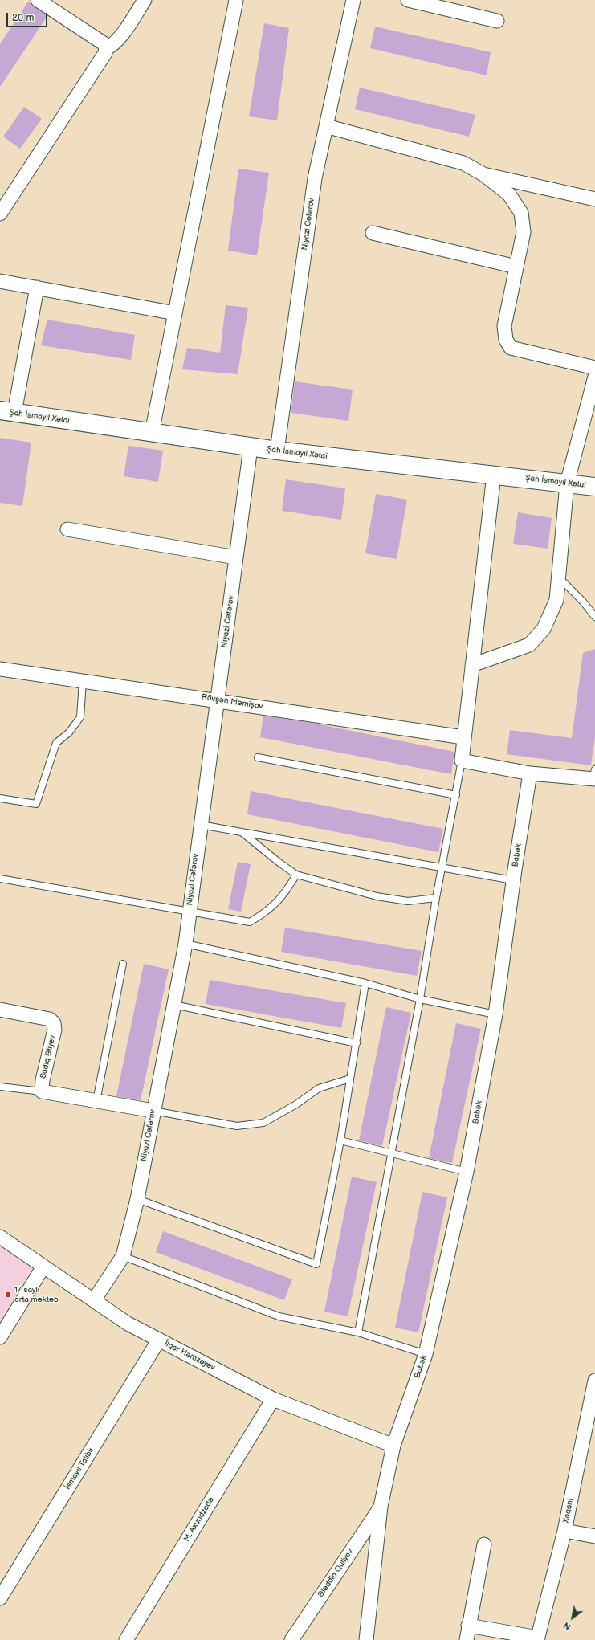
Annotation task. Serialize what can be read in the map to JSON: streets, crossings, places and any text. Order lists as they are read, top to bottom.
{
  "streets": {
    "main road": ["Şah İsmayıl Xətai"],
    "street": [
      "Niyazi Cəfərov",
      "Rövşən Məmişov",
      "Babək",
      "Sadıq Əliyev",
      "İlqar Həmzəyev",
      "İsmayıl Talıblı",
      "Xaqani",
      "M. Axundzadə",
      "Ələddin Quliyev"
    ]
  },
  "crossings": [
    ["Niyazi Cəfərov", "Şah İsmayıl Xətai"],
    ["Niyazi Cəfərov", "Rövşən Məmişov"],
    ["Niyazi Cəfərov", "İlqar Həmzəyev"],
    ["Babək", "İlqar Həmzəyev"],
    ["Babək", "Ələddin Quliyev"],
    ["İlqar Həmzəyev", "İsmayıl Talıblı"],
    ["İlqar Həmzəyev", "M. Axundzadə"]
  ],
  "places": ["17 saylı orta məktəb"],
  "scale_bar": "20 m",
  "north": "bottom left"
}
